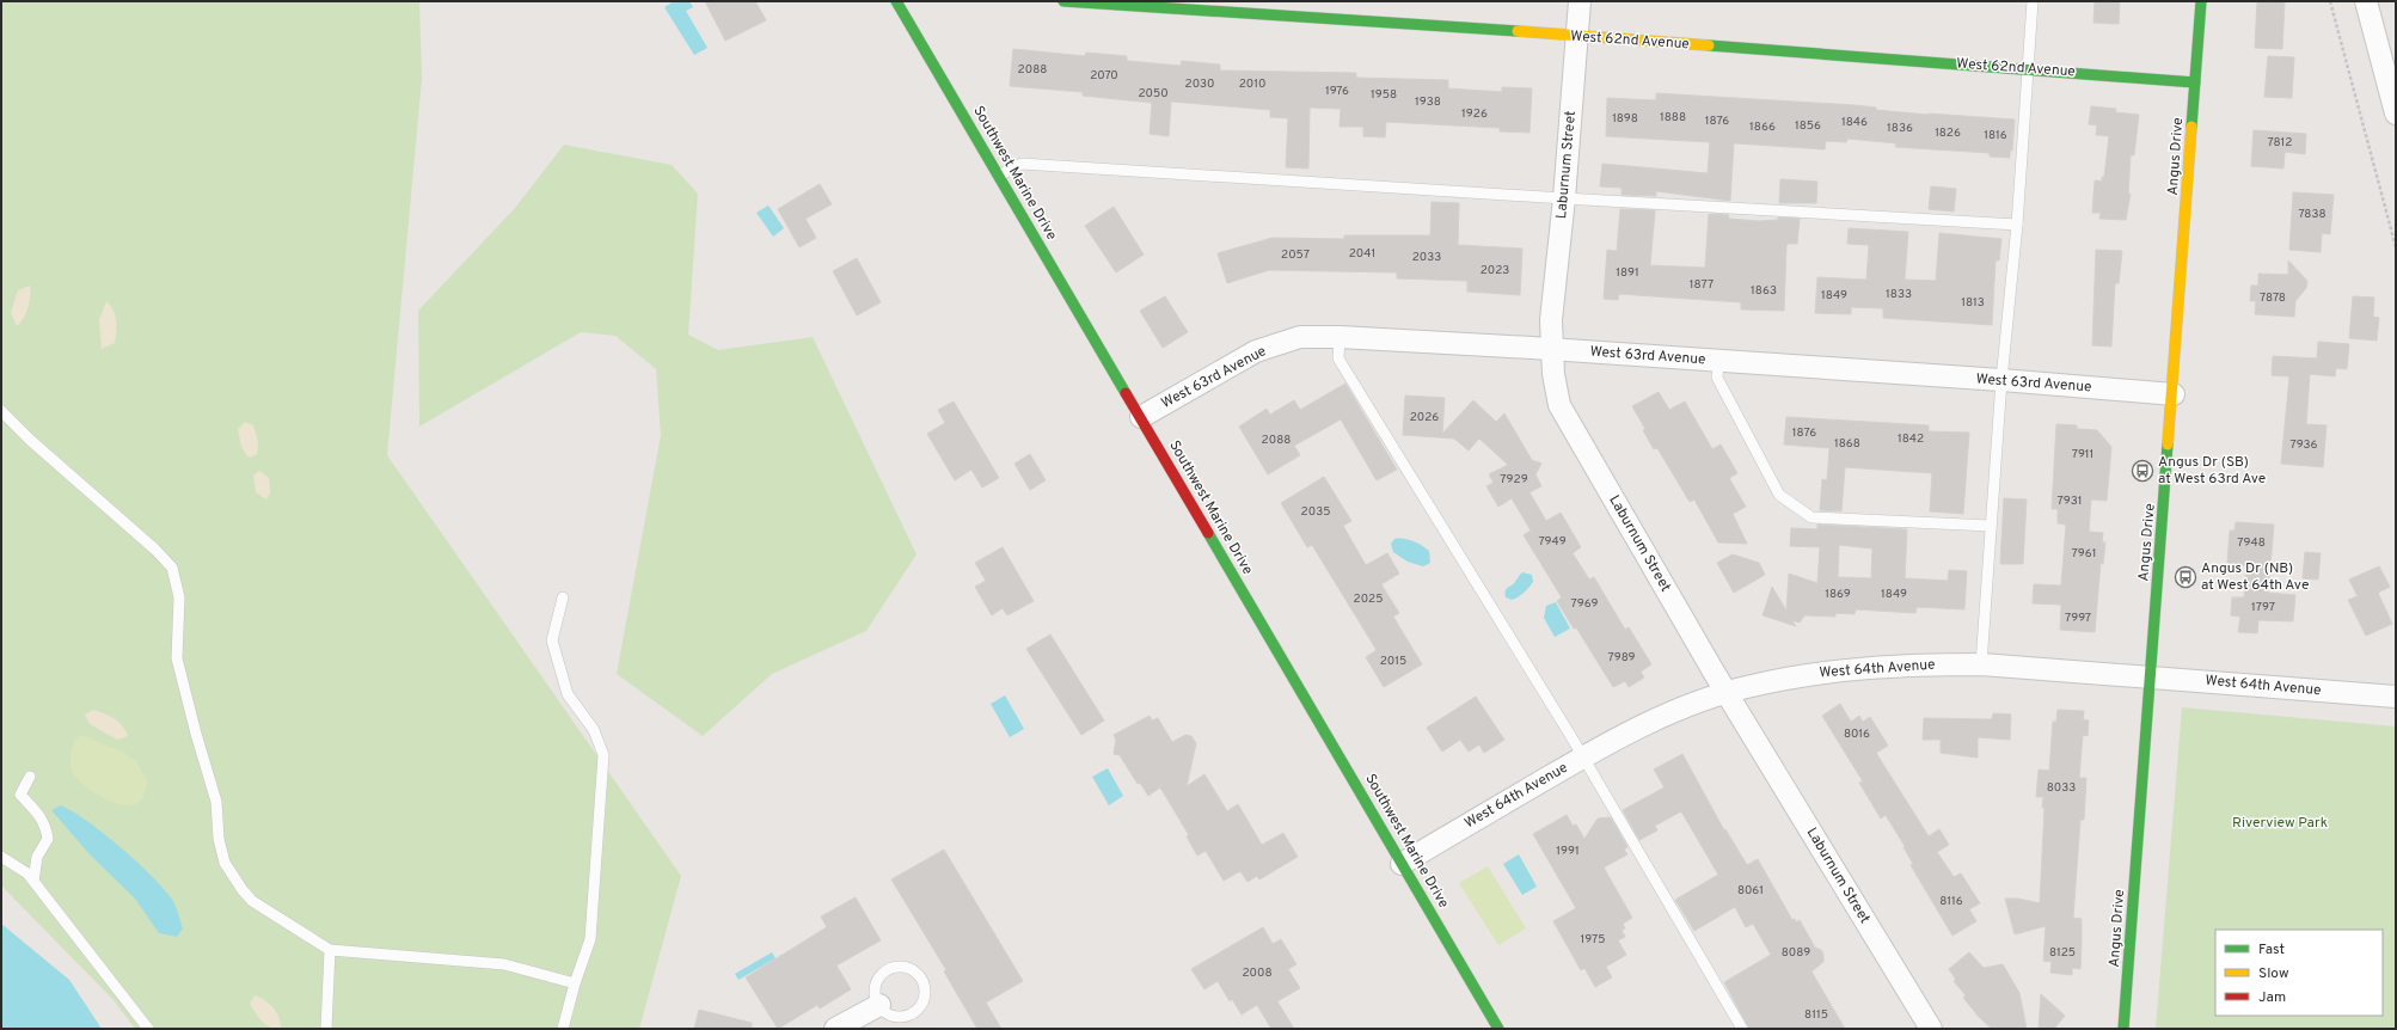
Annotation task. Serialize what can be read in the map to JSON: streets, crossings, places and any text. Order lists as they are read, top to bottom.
{
  "streets": {
    "street": [
      "West 62nd Avenue",
      "Angus Drive",
      "Laburnum Street",
      "Southwest Marine Drive",
      "West 63rd Avenue",
      "West 64th Avenue"
    ]
  },
  "crossings": [
    ["West 62nd Avenue", "Angus Drive"],
    ["West 62nd Avenue", "Laburnum Street"],
    ["Angus Drive", "West 63rd Avenue"],
    ["Angus Drive", "West 64th Avenue"],
    ["Laburnum Street", "West 63rd Avenue"],
    ["Laburnum Street", "West 64th Avenue"],
    ["Southwest Marine Drive", "West 63rd Avenue"],
    ["Southwest Marine Drive", "West 64th Avenue"]
  ],
  "parks": ["Riverview Park"],
  "places": {
    "bus stop": ["Angus Dr (SB) at West 63rd Ave", "Angus Dr (NB) at West 64th Ave"]
  },
  "house_numbers": [
    "2088",
    "2070",
    "2030",
    "2010",
    "1976",
    "2050",
    "1958",
    "1938",
    "1926",
    "1888",
    "1898",
    "1876",
    "1846",
    "1856",
    "1866",
    "1836",
    "1826",
    "1816",
    "7812",
    "7838",
    "2041",
    "2057",
    "2033",
    "2023",
    "1891",
    "1877",
    "1863",
    "1833",
    "1849",
    "7878",
    "1813",
    "2026",
    "1876",
    "1842",
    "2088",
    "1868",
    "7936",
    "7911",
    "7929",
    "7931",
    "2035",
    "7949",
    "7948",
    "7961",
    "1869",
    "1849",
    "2025",
    "7969",
    "1797",
    "7997",
    "7989",
    "2015",
    "8016",
    "8033",
    "1991",
    "8061",
    "8116",
    "1975",
    "8089",
    "8125",
    "2008",
    "8115"
  ],
  "legend": ["Fast", "Slow", "Jam"]
}
